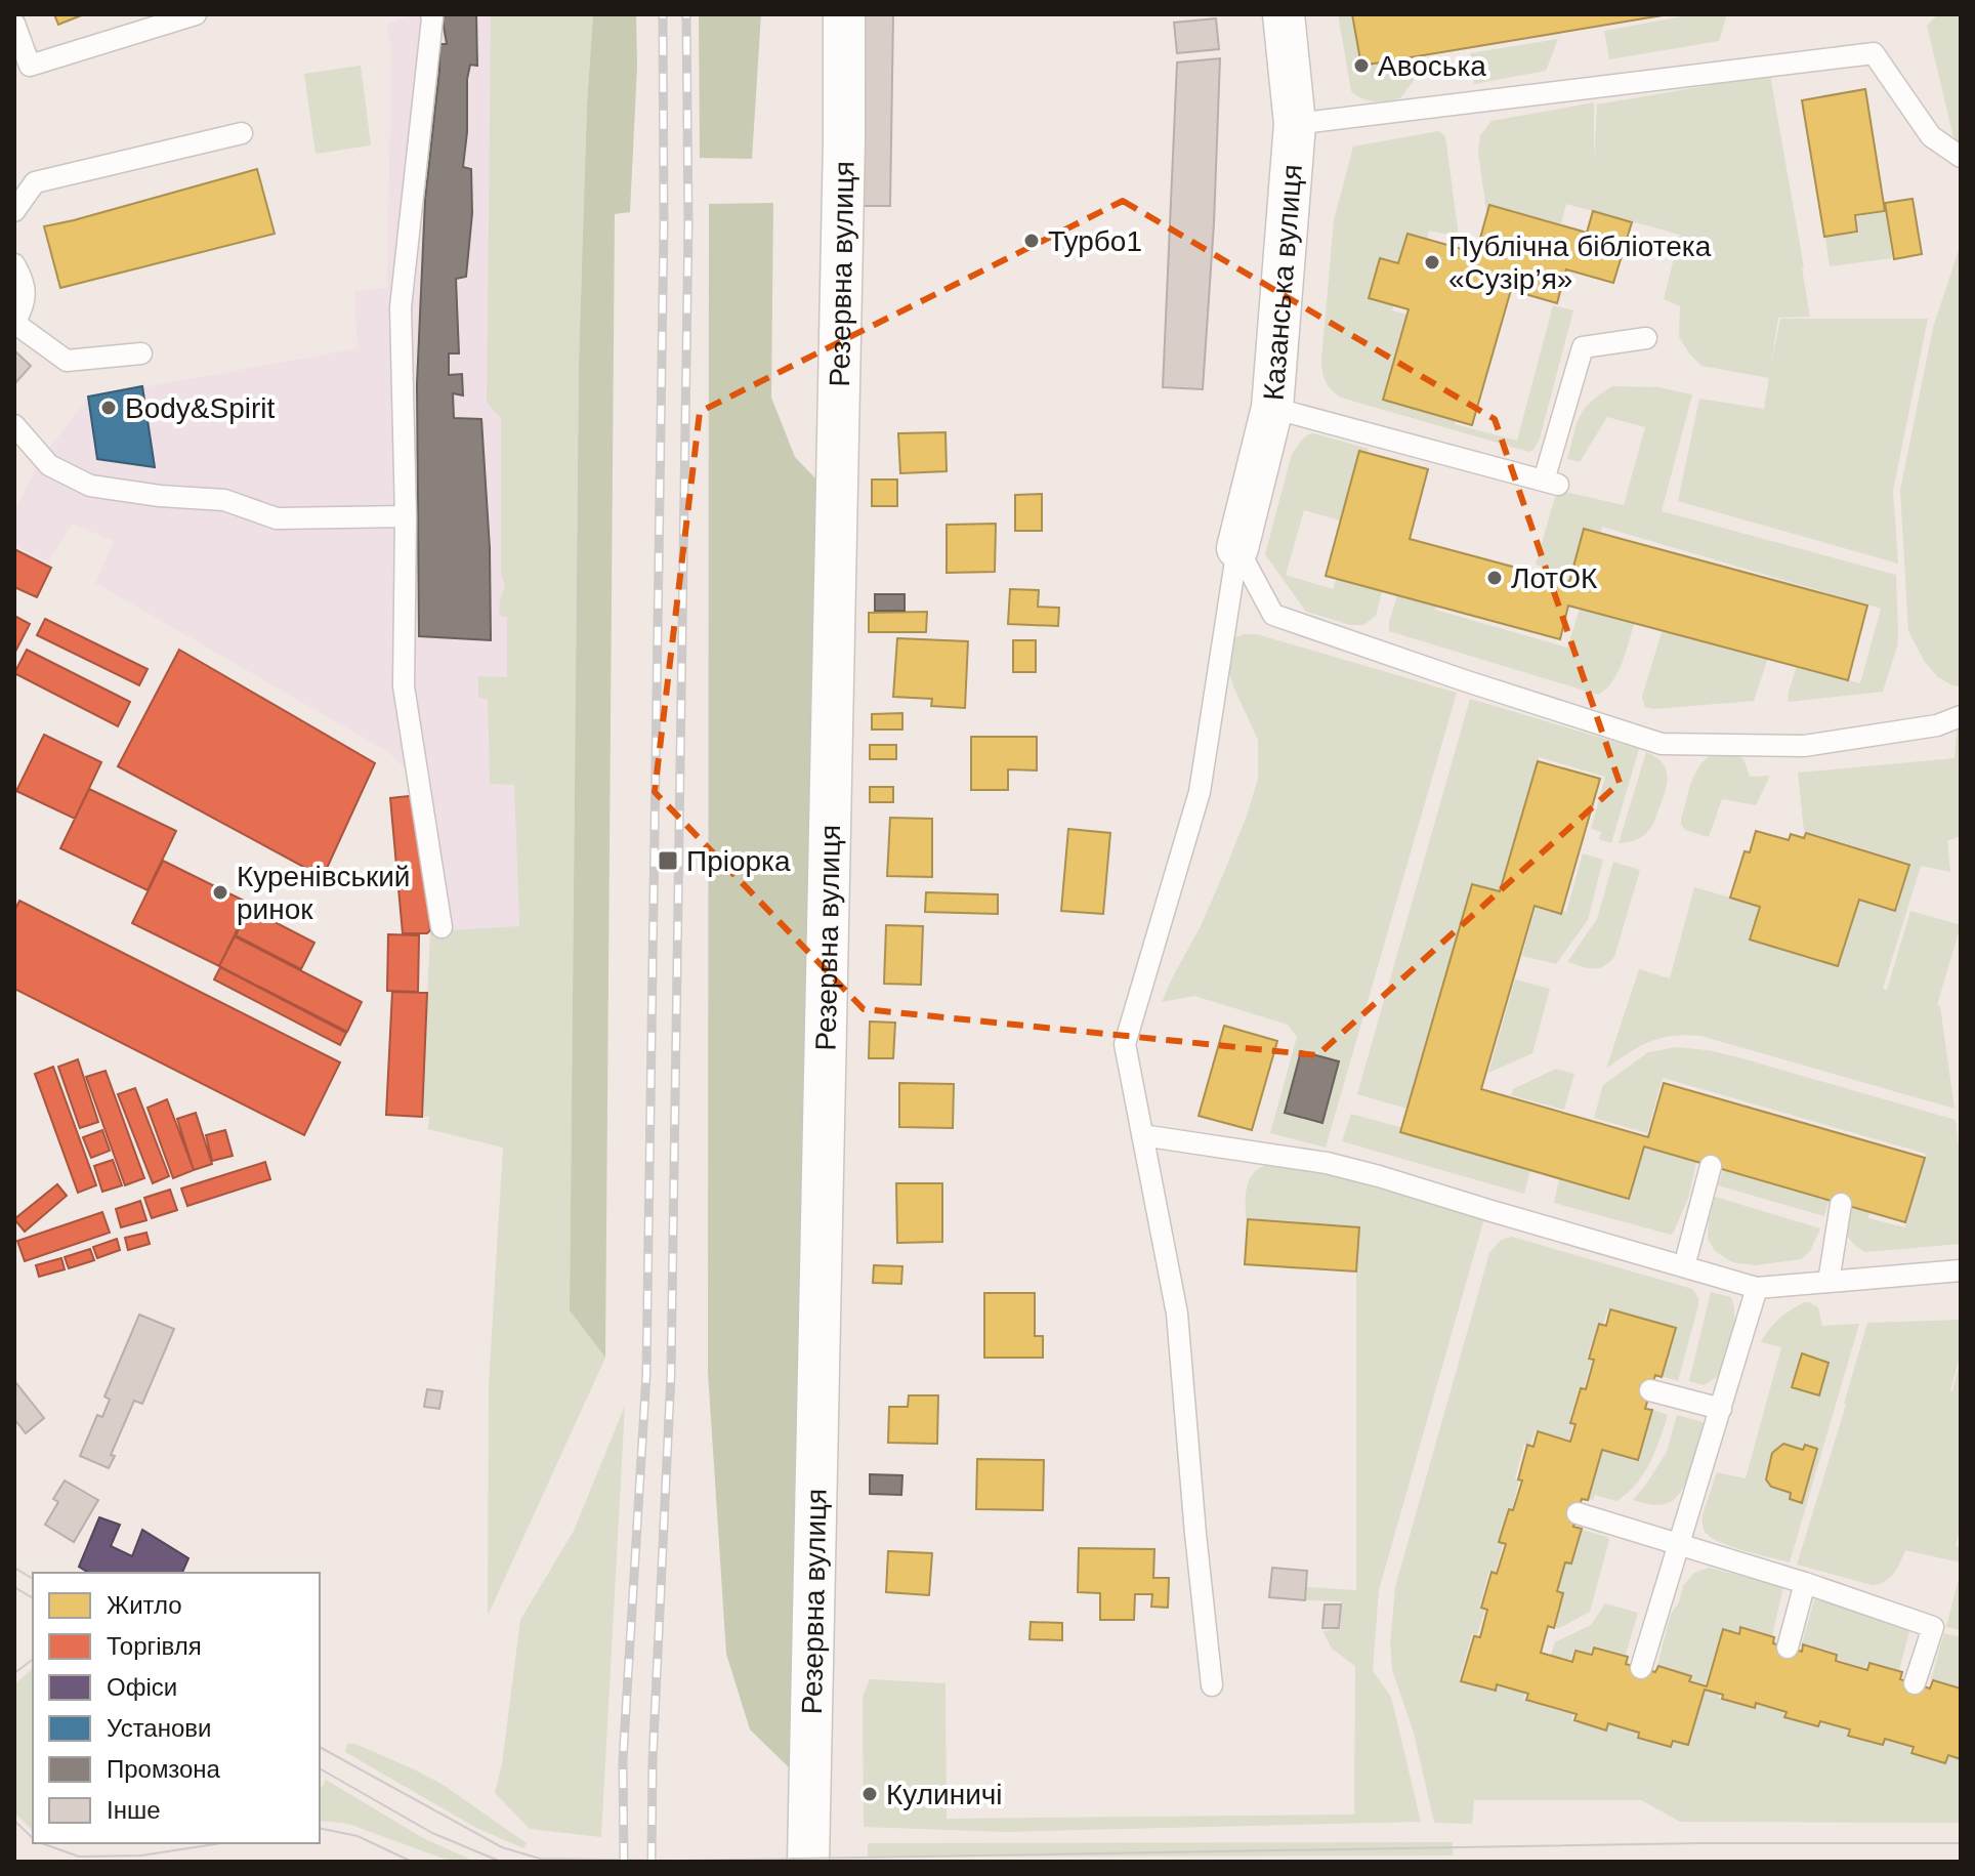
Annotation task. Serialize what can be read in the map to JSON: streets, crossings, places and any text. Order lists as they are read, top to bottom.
{
  "streets": {
    "street": ["Резервна вулиця", "Казанська вулиця"]
  },
  "places": {
    "other": [
      "Авоська",
      "Турбо1",
      "Публічна бібліотека «Сузір’я»",
      "Body&Spirit",
      "ЛотОК",
      "Куренівський ринок",
      "Кулиничі"
    ],
    "transit": ["Пріорка"]
  },
  "legend": [
    "Житло",
    "Торгівля",
    "Офіси",
    "Установи",
    "Промзона",
    "Інше"
  ]
}
